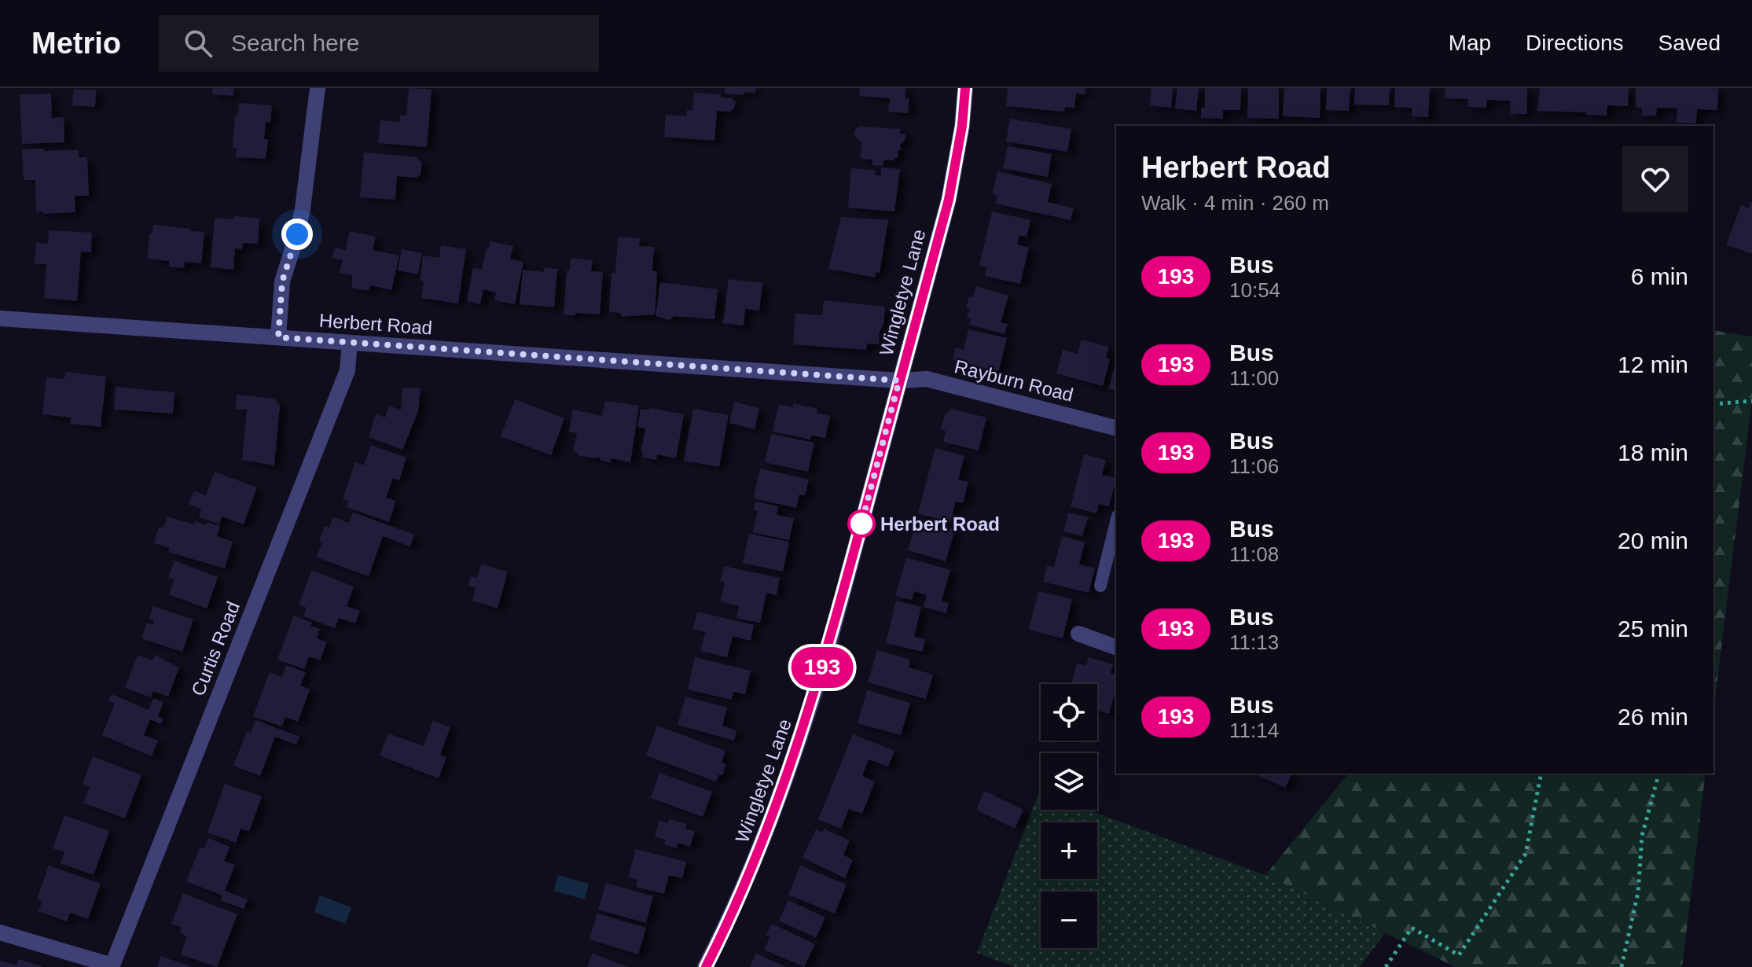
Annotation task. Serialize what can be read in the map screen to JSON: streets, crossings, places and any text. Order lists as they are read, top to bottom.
{
  "streets": {
    "street": [
      "Wingletye Lane",
      "Herbert Road",
      "Rayburn Road",
      "Curtis Road"
    ]
  },
  "crossings": [
    ["Wingletye Lane", "Herbert Road"],
    ["Wingletye Lane", "Rayburn Road"],
    ["Herbert Road", "Rayburn Road"],
    ["Herbert Road", "Curtis Road"]
  ],
  "places": ["Herbert Road"],
  "lines": ["bus line 193"],
  "page": {
    "header": "Metrio",
    "search": "Search here",
    "nav": ["Map", "Directions", "Saved"],
    "on_map": "193",
    "heading": ["Herbert Road", "Walk · 4 min · 260 m"],
    "list": [
      {
        "mark": "193",
        "name": "Bus",
        "note": "10:54",
        "value": "6 min"
      },
      {
        "mark": "193",
        "name": "Bus",
        "note": "11:00",
        "value": "12 min"
      },
      {
        "mark": "193",
        "name": "Bus",
        "note": "11:06",
        "value": "18 min"
      },
      {
        "mark": "193",
        "name": "Bus",
        "note": "11:08",
        "value": "20 min"
      },
      {
        "mark": "193",
        "name": "Bus",
        "note": "11:13",
        "value": "25 min"
      },
      {
        "mark": "193",
        "name": "Bus",
        "note": "11:14",
        "value": "26 min"
      }
    ],
    "map_buttons": ["+", "−"]
  }
}
